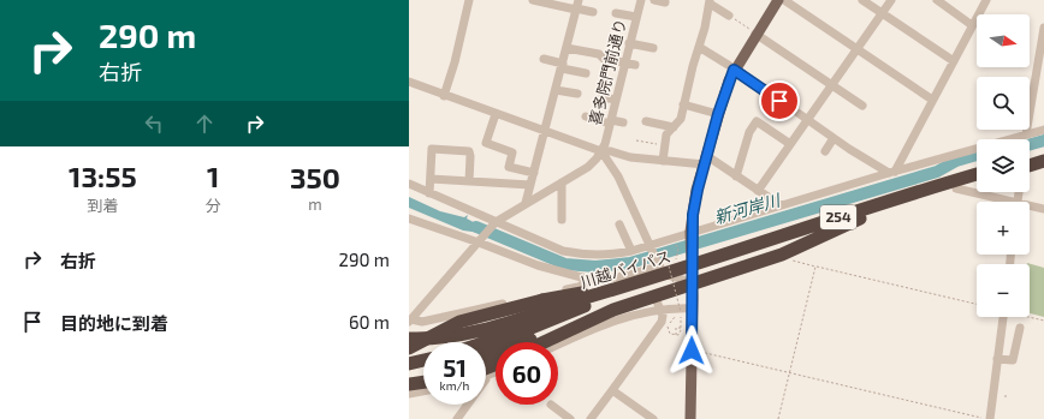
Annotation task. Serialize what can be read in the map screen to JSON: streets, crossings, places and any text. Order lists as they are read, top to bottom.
{
  "streets": {
    "highway": ["254", "川越バイパス"],
    "street": ["喜多院門前通り"]
  },
  "crossings": [
    ["254", "川越バイパス"]
  ],
  "water": ["新河岸川"],
  "north": "right",
  "page": {
    "turn": ["290 m", "右折"],
    "map_buttons": ["+", "−"],
    "eta": [
      "13:55",
      "到着",
      "1",
      "分",
      "350",
      "m"
    ],
    "list": [
      {
        "name": "右折",
        "value": "290 m"
      },
      {
        "name": "目的地に到着",
        "value": "60 m"
      }
    ],
    "speed": "51 km/h",
    "limit": "60"
  }
}
